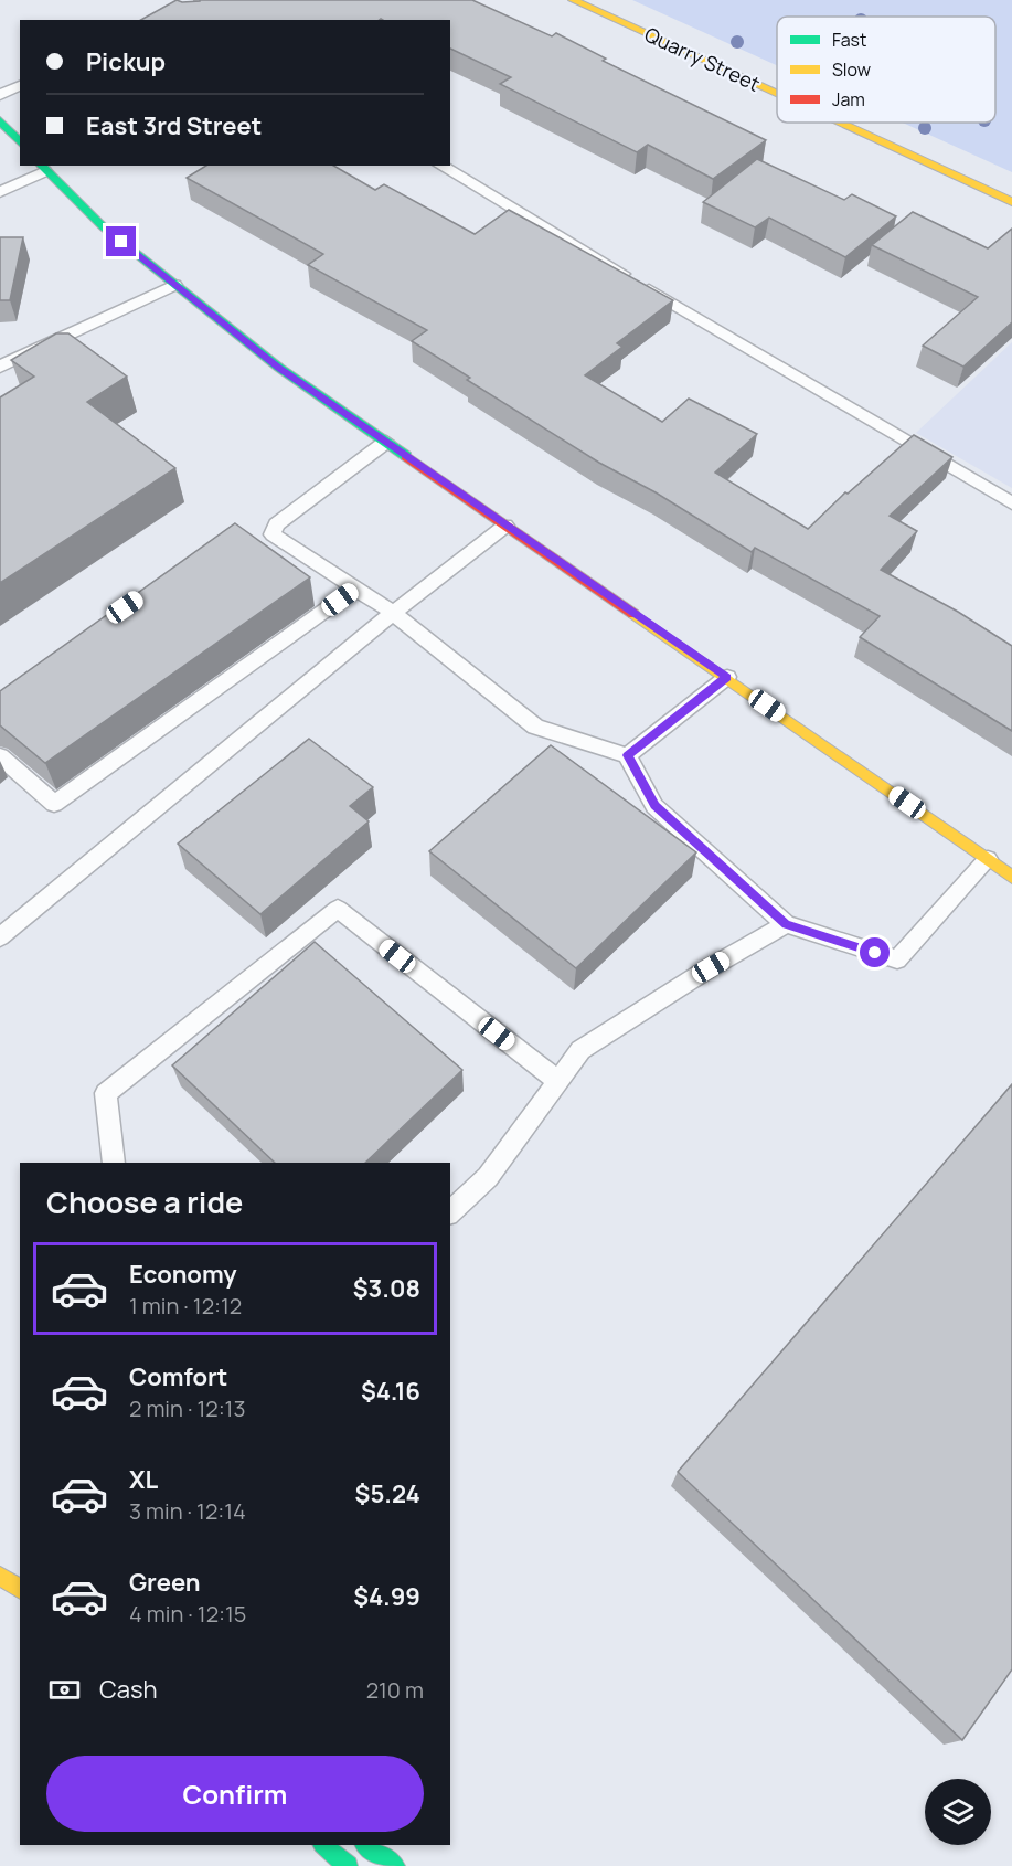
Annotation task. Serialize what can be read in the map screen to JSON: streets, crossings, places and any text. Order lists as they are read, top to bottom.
{
  "streets": {
    "main road": ["Quarry Street"]
  },
  "legend": ["Fast", "Slow", "Jam"],
  "page": {
    "banner": ["Pickup", "East 3rd Street"],
    "heading": "Choose a ride",
    "list": [
      {
        "name": "Economy",
        "note": "1 min · 12:12",
        "value": "$3.08"
      },
      {
        "name": "Comfort",
        "note": "2 min · 12:13",
        "value": "$4.16"
      },
      {
        "name": "XL",
        "note": "3 min · 12:14",
        "value": "$5.24"
      },
      {
        "name": "Green",
        "note": "4 min · 12:15",
        "value": "$4.99"
      }
    ],
    "pay": ["Cash", "210 m"],
    "buttons": "Confirm"
  }
}
